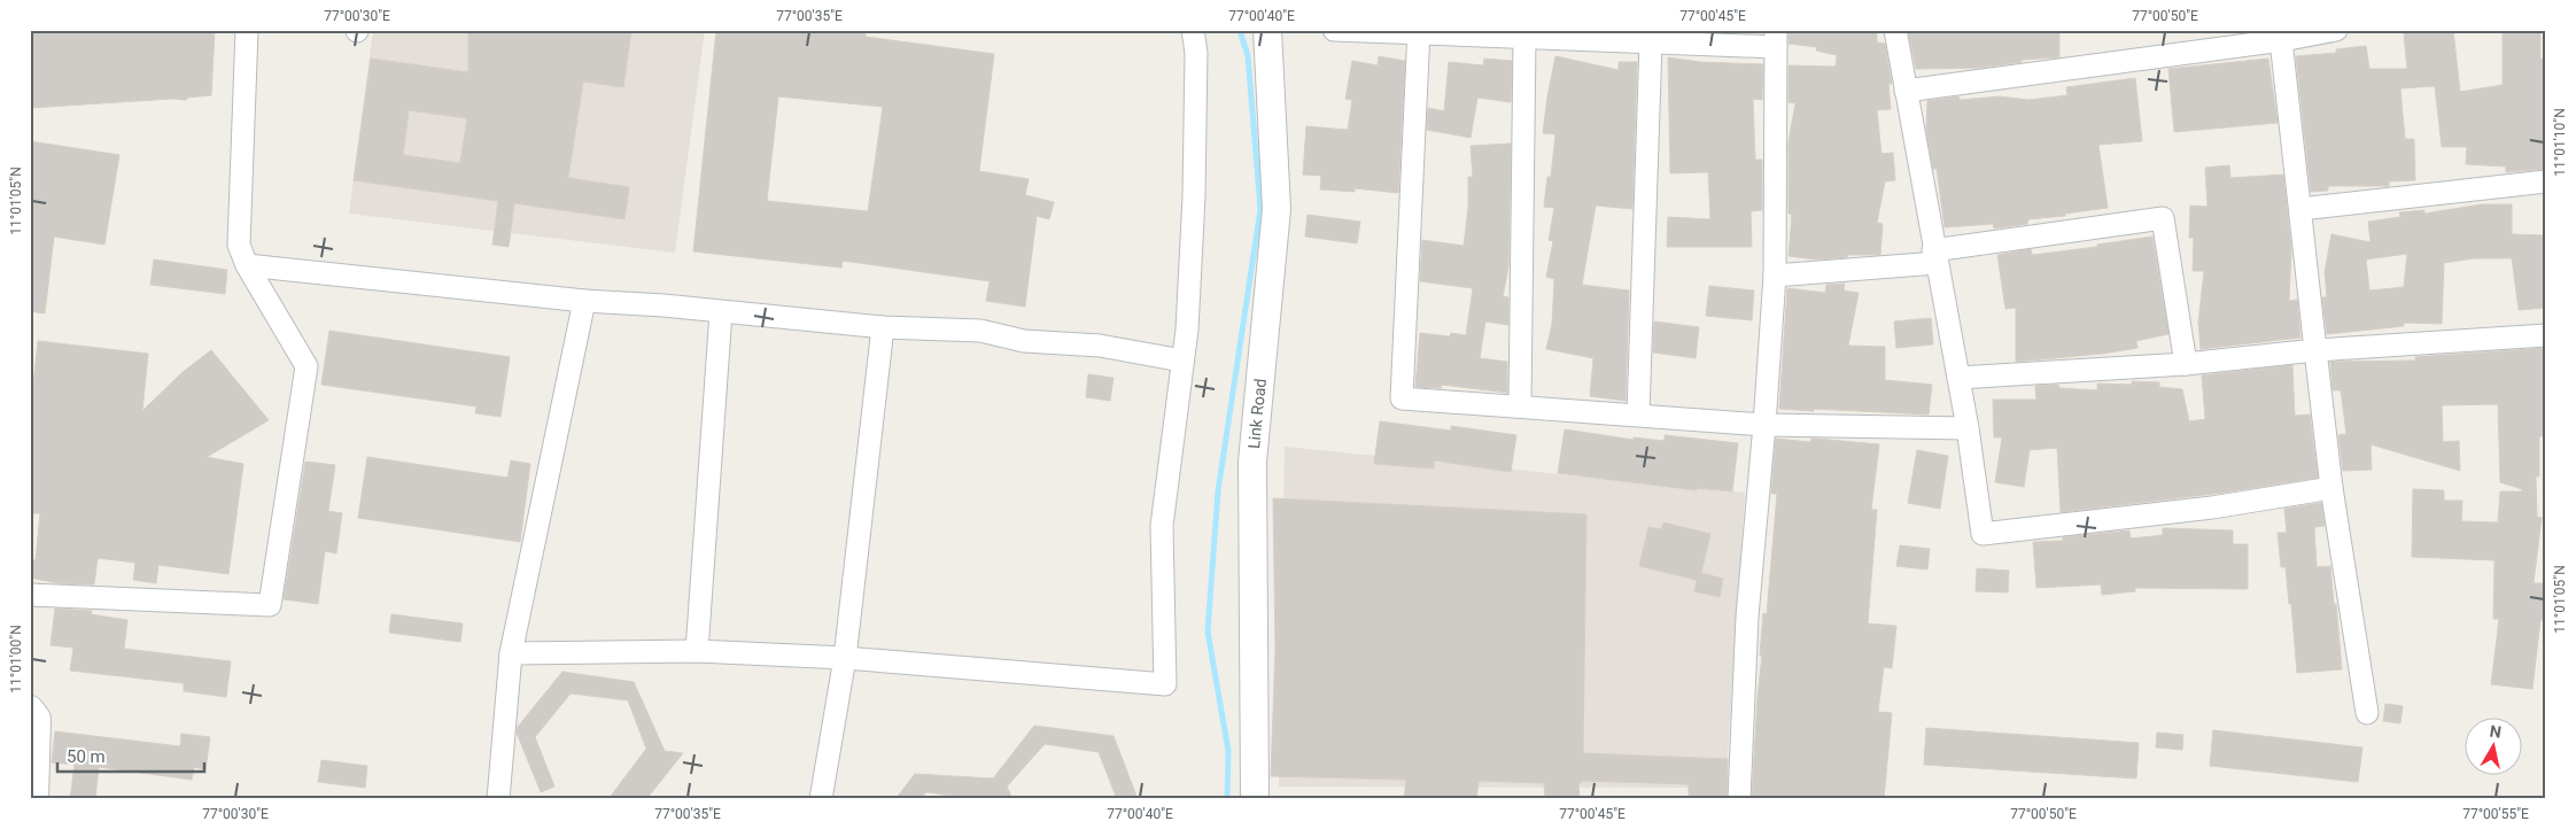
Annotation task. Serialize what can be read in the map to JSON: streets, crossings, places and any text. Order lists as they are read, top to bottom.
{
  "streets": {
    "street": ["Link Road"]
  },
  "scale_bar": "50 m",
  "north": "top",
  "coordinates": [
    "77°00'30\"E",
    "77°00'35\"E",
    "77°00'40\"E",
    "77°00'45\"E",
    "77°00'50\"E",
    "11°01'10\"N",
    "11°01'05\"N",
    "11°01'00\"N",
    "77°00'55\"E"
  ]
}
